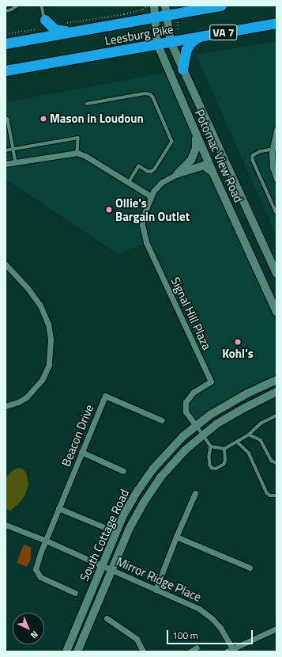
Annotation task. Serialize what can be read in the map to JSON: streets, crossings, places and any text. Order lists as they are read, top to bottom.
{
  "streets": {
    "highway": ["VA 7", "Leesburg Pike"],
    "street": [
      "Potomac View Road",
      "Signal Hill Plaza",
      "Beacon Drive",
      "South Cottage Road",
      "Mirror Ridge Place"
    ]
  },
  "crossings": [
    ["Leesburg Pike", "Potomac View Road"],
    ["Signal Hill Plaza", "South Cottage Road"],
    ["Beacon Drive", "Mirror Ridge Place"],
    ["South Cottage Road", "Mirror Ridge Place"]
  ],
  "places": ["Mason in Loudoun", "Ollie's Bargain Outlet", "Kohl's"],
  "scale_bar": "100 m",
  "north": "bottom right"
}
